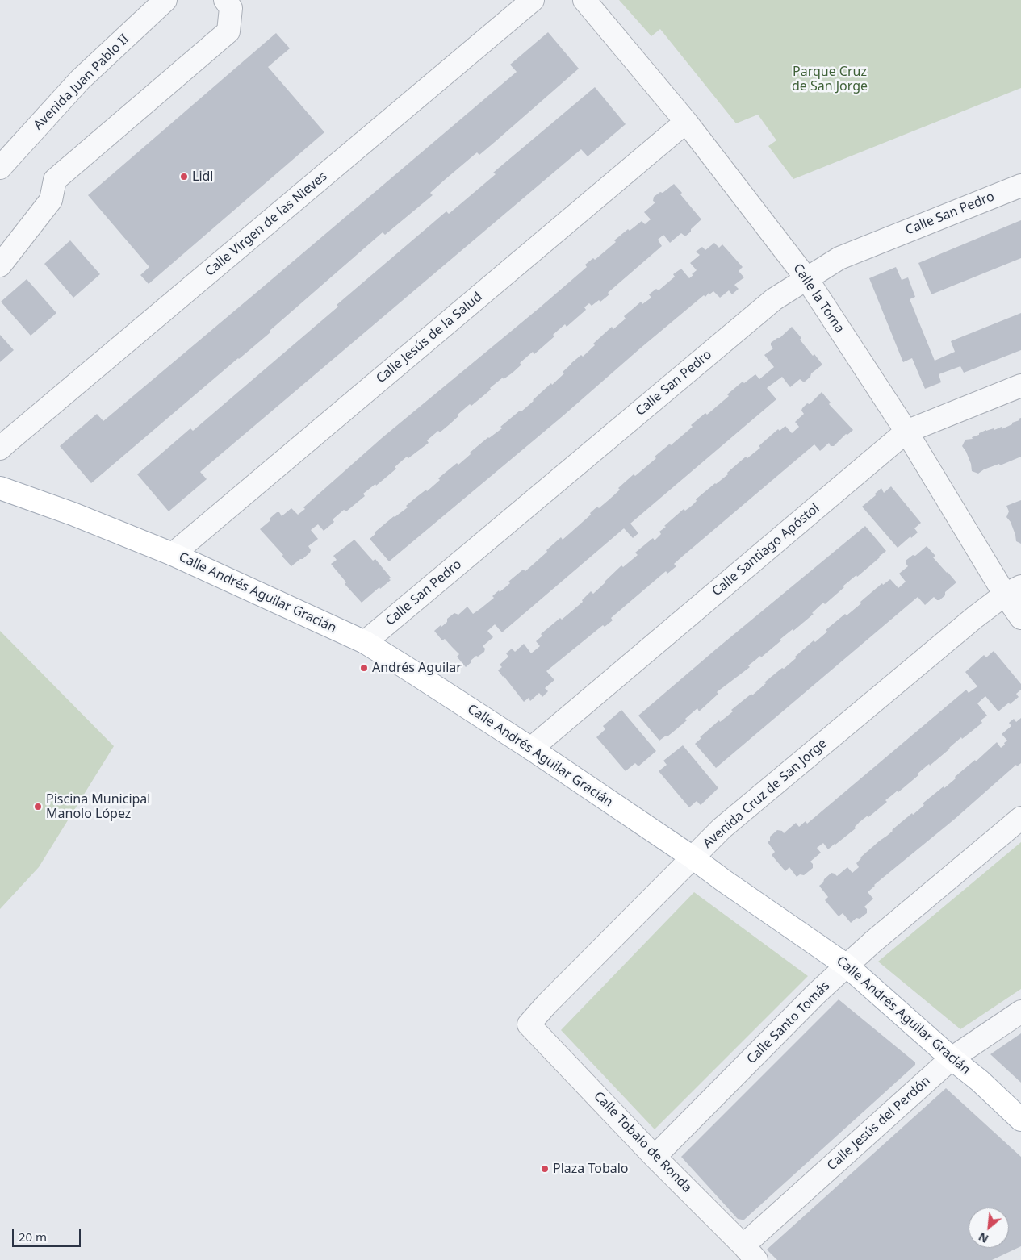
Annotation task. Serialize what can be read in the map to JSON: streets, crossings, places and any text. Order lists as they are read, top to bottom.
{
  "streets": {
    "main road": ["Calle Andrés Aguilar Gracián"],
    "street": [
      "Avenida Juan Pablo II",
      "Calle San Pedro",
      "Calle Virgen de las Nieves",
      "Calle la Toma",
      "Calle Jesús de la Salud",
      "Calle Santiago Apóstol",
      "Avenida Cruz de San Jorge",
      "Calle Santo Tomás",
      "Calle Jesús del Perdón",
      "Calle Tobalo de Ronda"
    ]
  },
  "crossings": [
    ["Calle San Pedro", "Calle la Toma"],
    ["Calle San Pedro", "Calle Andrés Aguilar Gracián"],
    ["Calle la Toma", "Calle Jesús de la Salud"],
    ["Calle la Toma", "Calle Santiago Apóstol"],
    ["Calle la Toma", "Avenida Cruz de San Jorge"],
    ["Calle Jesús de la Salud", "Calle Andrés Aguilar Gracián"],
    ["Calle Santiago Apóstol", "Calle Andrés Aguilar Gracián"],
    ["Calle Andrés Aguilar Gracián", "Avenida Cruz de San Jorge"],
    ["Calle Andrés Aguilar Gracián", "Calle Santo Tomás"],
    ["Calle Andrés Aguilar Gracián", "Calle Jesús del Perdón"],
    ["Avenida Cruz de San Jorge", "Calle Tobalo de Ronda"],
    ["Calle Santo Tomás", "Calle Tobalo de Ronda"],
    ["Calle Jesús del Perdón", "Calle Tobalo de Ronda"]
  ],
  "parks": ["Parque Cruz de San Jorge"],
  "places": [
    "Lidl",
    "Andrés Aguilar",
    "Piscina Municipal Manolo López",
    "Plaza Tobalo"
  ],
  "scale_bar": "20 m",
  "north": "bottom left"
}
